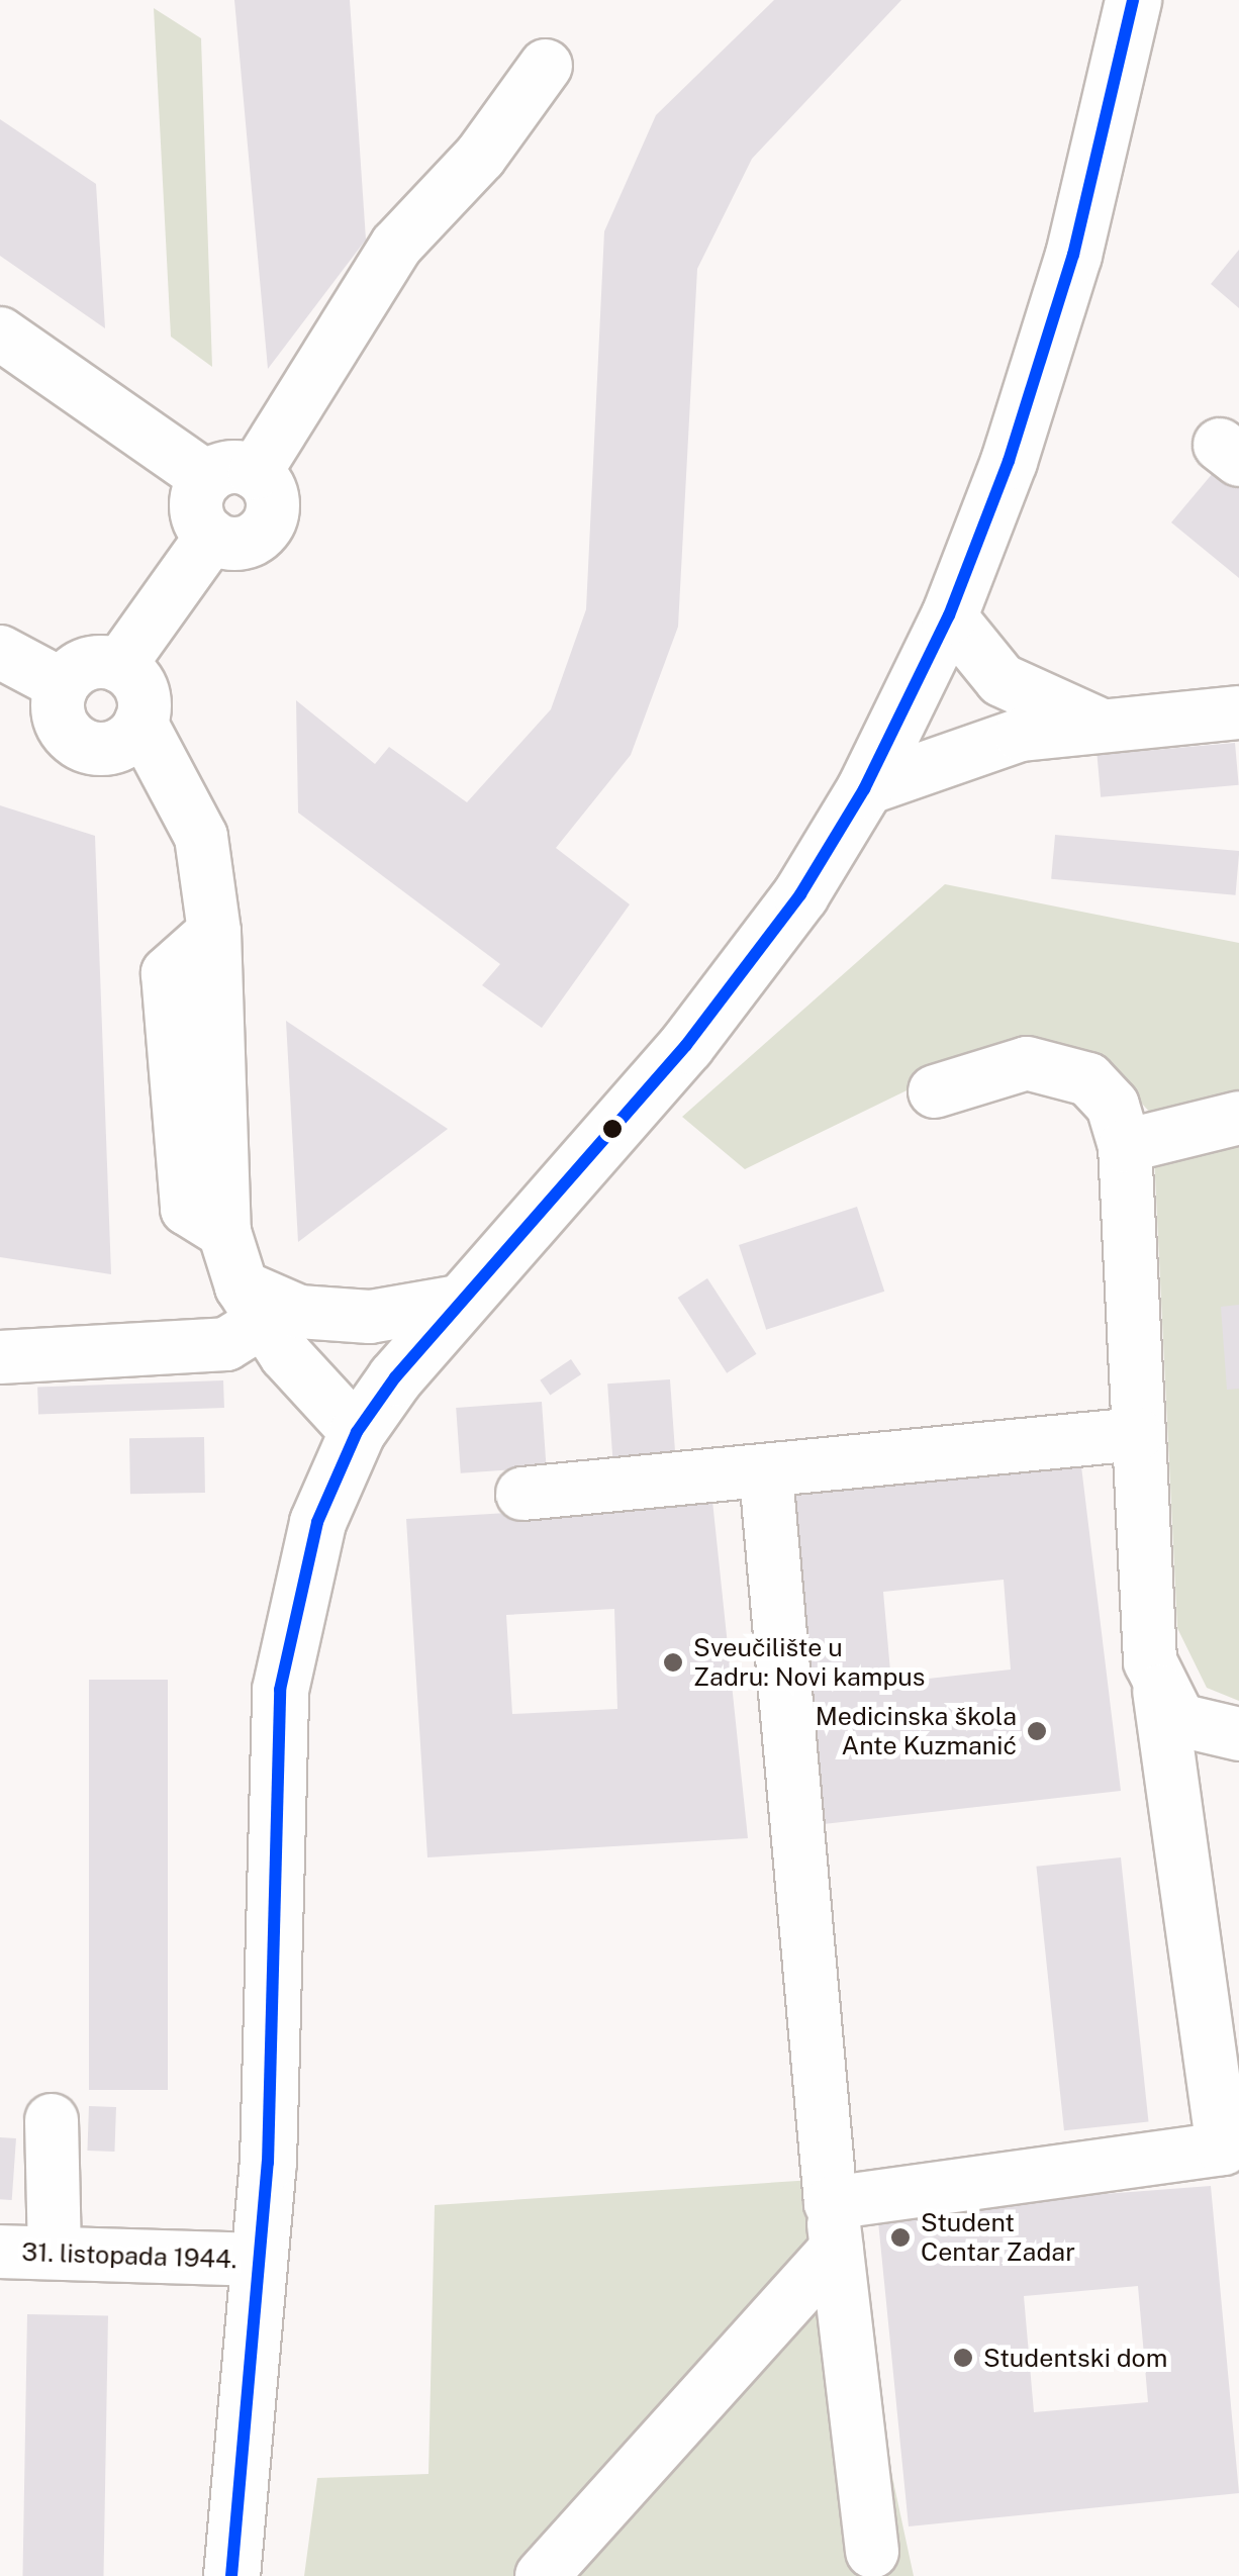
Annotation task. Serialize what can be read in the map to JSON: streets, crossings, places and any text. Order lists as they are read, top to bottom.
{
  "streets": {
    "street": ["31. listopada 1944."]
  },
  "places": [
    "Sveučilište u Zadru: Novi kampus",
    "Medicinska škola Ante Kuzmanić",
    "Student Centar Zadar",
    "Studentski dom"
  ]
}
